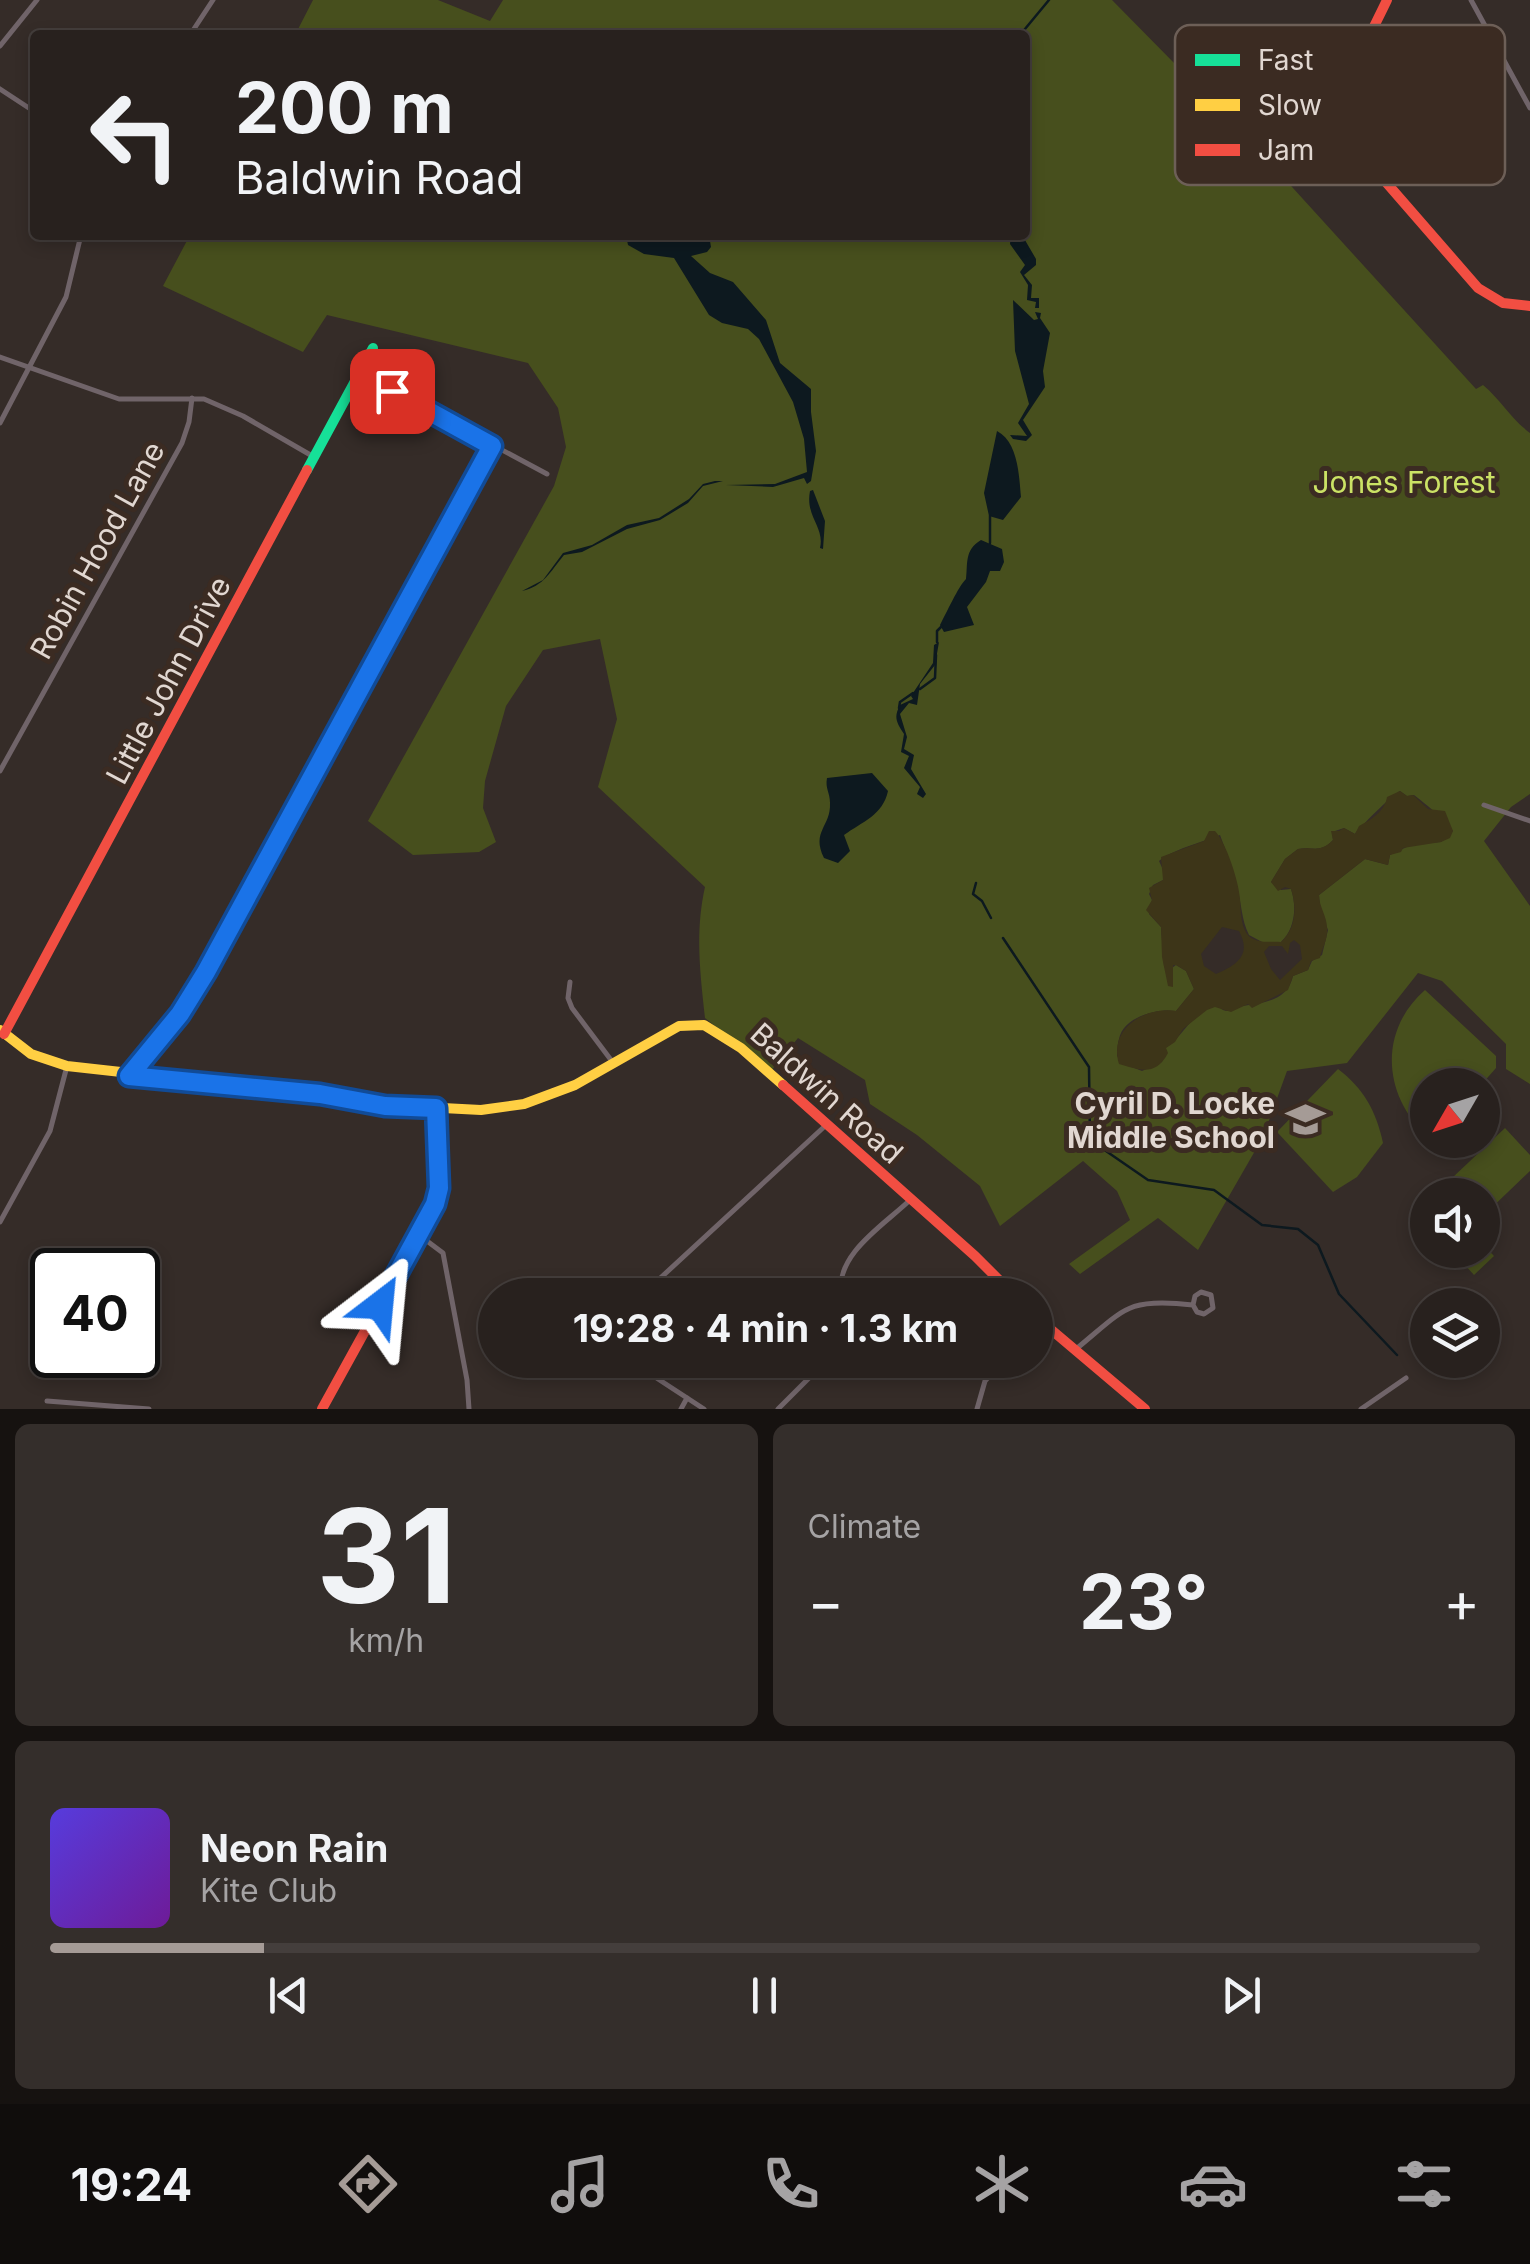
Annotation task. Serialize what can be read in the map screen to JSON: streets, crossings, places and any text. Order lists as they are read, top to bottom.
{
  "streets": {
    "street": ["Robin Hood Lane", "Little John Drive", "Baldwin Road"]
  },
  "crossings": [
    ["Little John Drive", "Baldwin Road"]
  ],
  "parks": ["Jones Forest"],
  "places": {
    "school or university": ["Cyril D. Locke Middle School"]
  },
  "legend": ["Fast", "Slow", "Jam"],
  "north": "bottom left",
  "page": {
    "turn": ["200 m", "Baldwin Road"],
    "limit": "40",
    "trip": "19:28 · 4 min · 1.3 km",
    "tile": [
      ["31", "km/h"],
      "Climate"
    ],
    "heat": ["−", "23°", "+"],
    "song": ["Neon Rain", "Kite Club"],
    "tabs": "19:24"
  }
}
